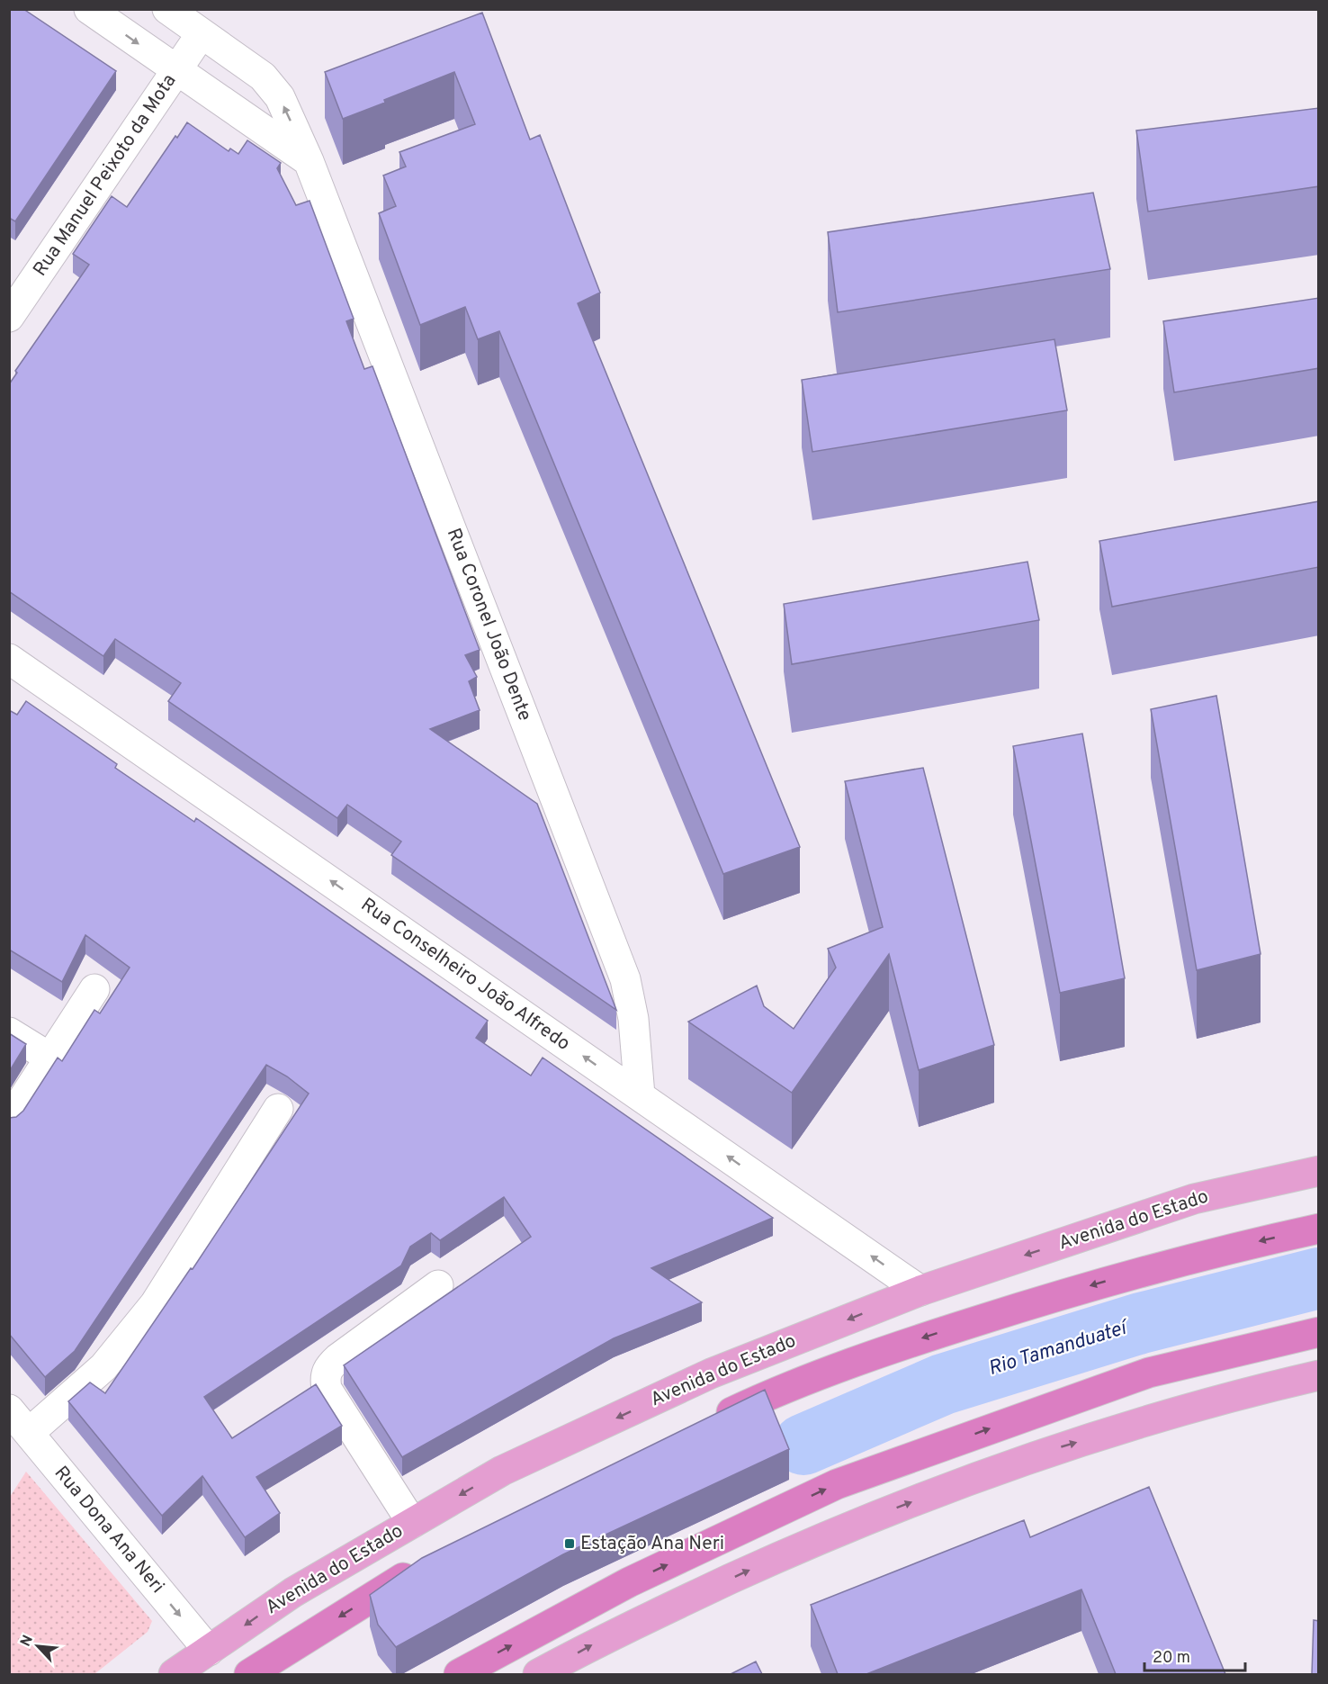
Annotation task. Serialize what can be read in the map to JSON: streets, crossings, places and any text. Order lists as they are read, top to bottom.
{
  "streets": {
    "highway": ["Avenida do Estado"],
    "street": [
      "Rua Manuel Peixoto da Mota",
      "Rua Coronel João Dente",
      "Rua Conselheiro João Alfredo",
      "Rua Dona Ana Neri"
    ]
  },
  "crossings": [
    ["Rua Manuel Peixoto da Mota", "Rua Coronel João Dente"],
    ["Rua Coronel João Dente", "Rua Conselheiro João Alfredo"],
    ["Rua Conselheiro João Alfredo", "Avenida do Estado"],
    ["Avenida do Estado", "Rua Dona Ana Neri"]
  ],
  "one_way": ["Rua Conselheiro João Alfredo", "Rua Dona Ana Neri"],
  "water": ["Rio Tamanduateí"],
  "places": {
    "transit": ["Estação Ana Neri"]
  },
  "scale_bar": "20 m",
  "north": "top left"
}
